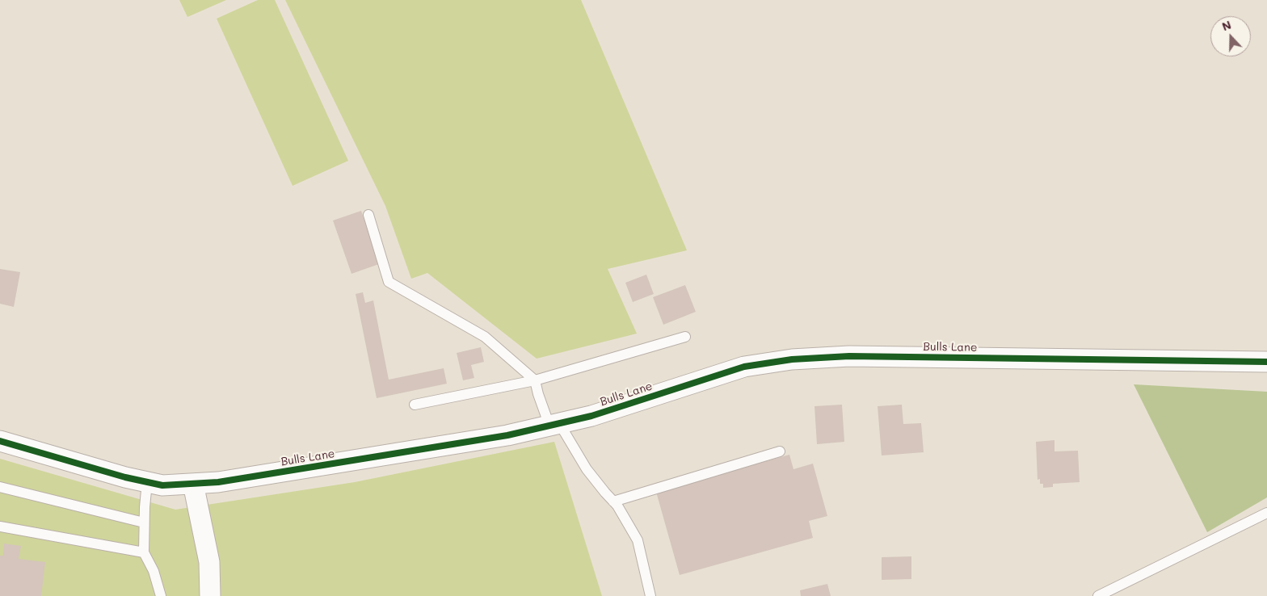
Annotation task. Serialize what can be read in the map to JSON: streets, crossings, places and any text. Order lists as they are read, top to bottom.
{
  "streets": {
    "street": ["Bulls Lane"]
  },
  "north": "top"
}
